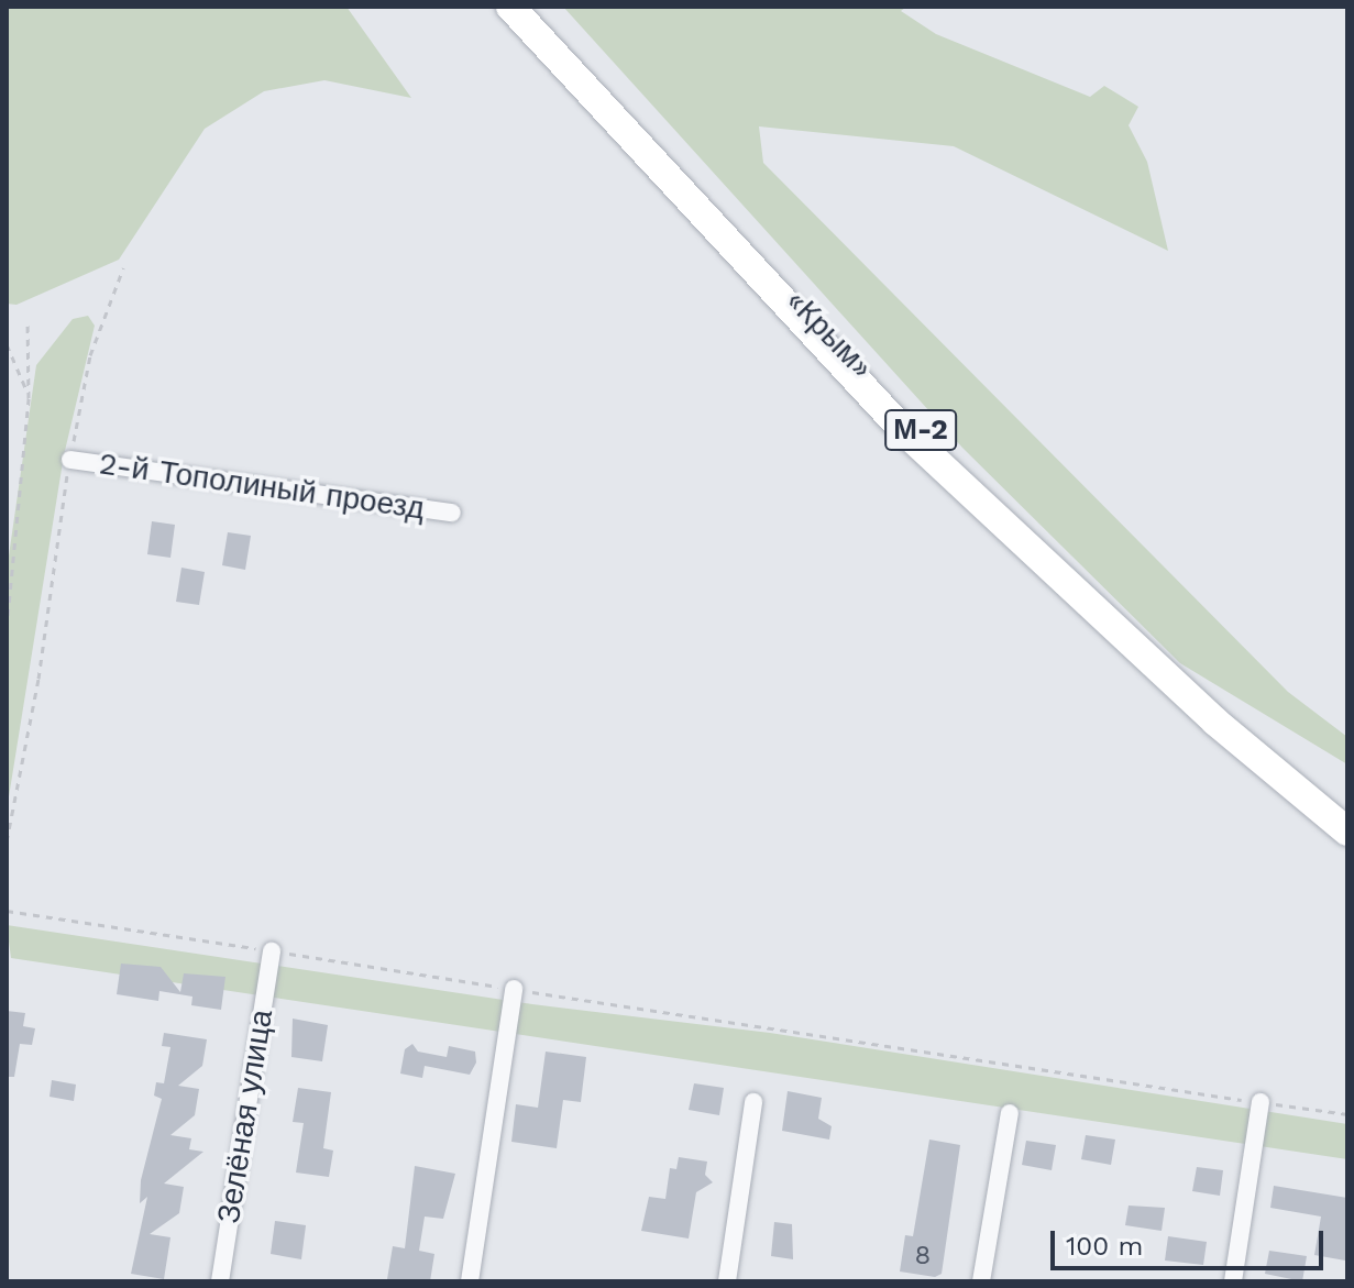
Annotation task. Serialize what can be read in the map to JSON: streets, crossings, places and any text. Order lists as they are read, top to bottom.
{
  "streets": {
    "highway": ["«Крым»", "М-2"],
    "street": ["2-й Тополиный проезд", "Зелёная улица"]
  },
  "house_numbers": ["8"],
  "scale_bar": "100 m"
}
